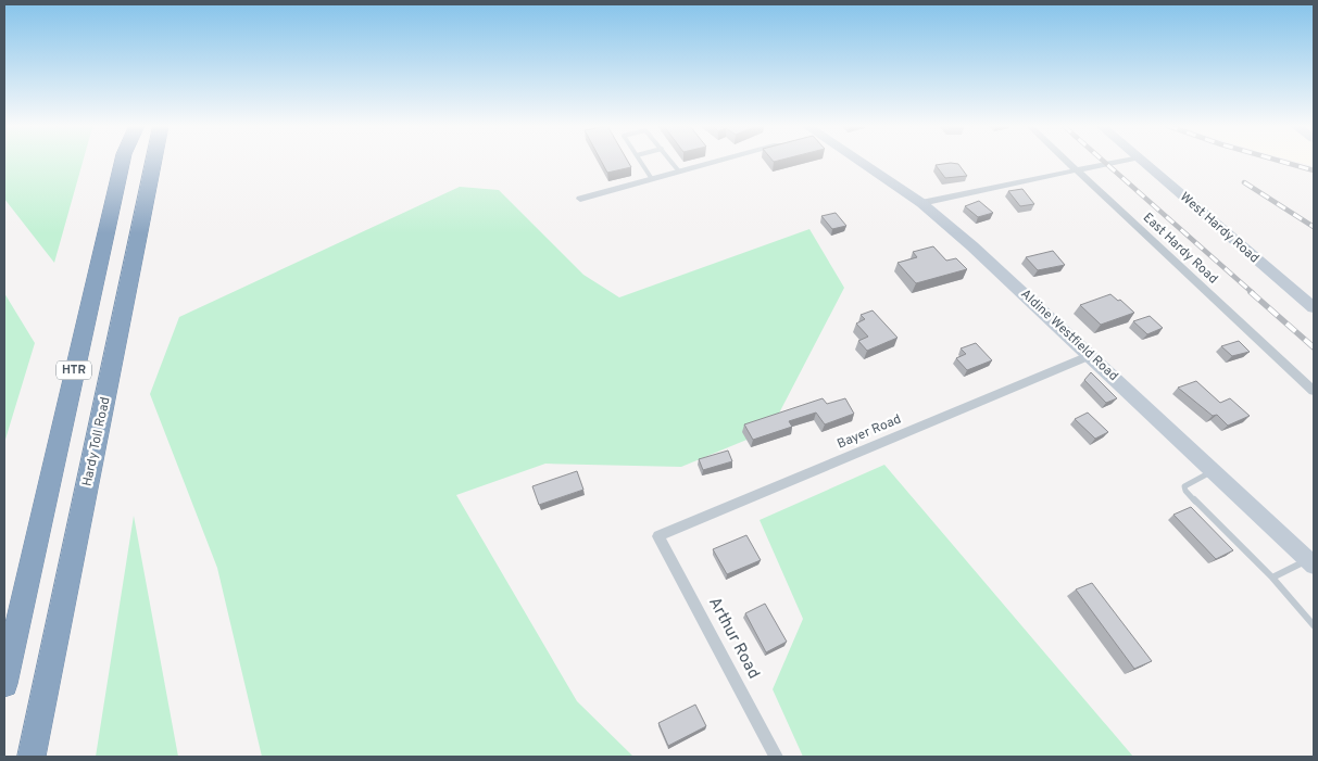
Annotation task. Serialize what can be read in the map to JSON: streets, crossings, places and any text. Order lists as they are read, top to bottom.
{
  "streets": {
    "highway": ["HTR", "Hardy Toll Road"],
    "main road": ["West Hardy Road", "Aldine Westfield Road"],
    "street": ["East Hardy Road", "Bayer Road", "Arthur Road"]
  },
  "crossings": [
    ["Aldine Westfield Road", "Bayer Road"],
    ["Bayer Road", "Arthur Road"]
  ]
}
